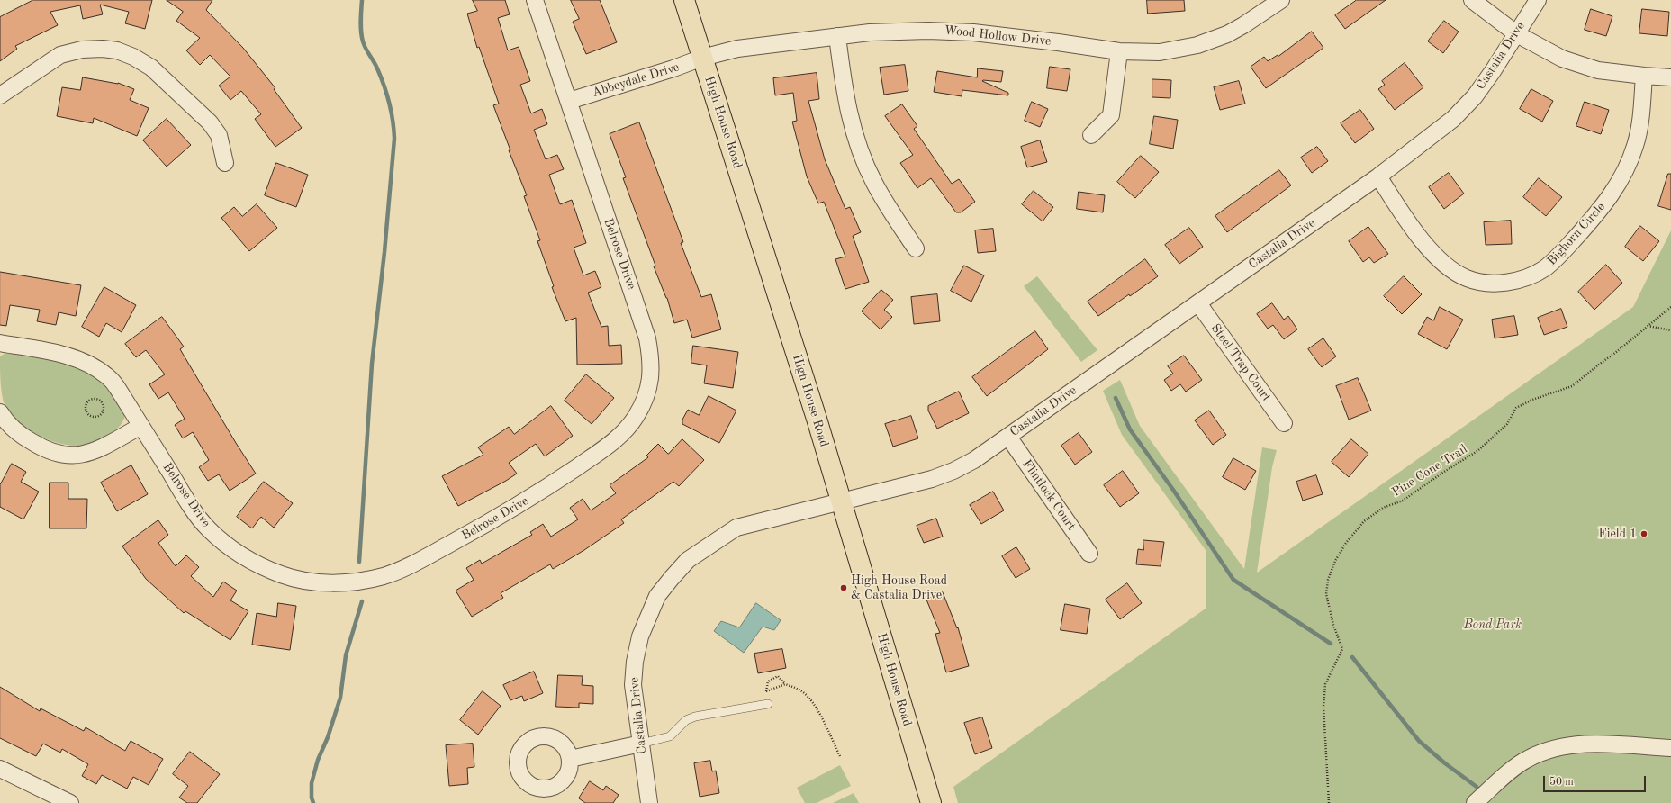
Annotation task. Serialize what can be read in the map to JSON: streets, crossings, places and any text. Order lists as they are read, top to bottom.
{
  "streets": {
    "main road": ["High House Road"],
    "street": [
      "Wood Hollow Drive",
      "Castalia Drive",
      "Abbeydale Drive",
      "Bighorn Circle",
      "Belrose Drive",
      "Steel Trap Court",
      "Flintlock Court"
    ],
    "path": ["Pine Cone Trail"]
  },
  "crossings": [
    ["Wood Hollow Drive", "Abbeydale Drive"],
    ["Wood Hollow Drive", "High House Road"],
    ["Castalia Drive", "High House Road"],
    ["Castalia Drive", "Bighorn Circle"],
    ["Castalia Drive", "Steel Trap Court"],
    ["Castalia Drive", "Flintlock Court"],
    ["Abbeydale Drive", "High House Road"],
    ["Abbeydale Drive", "Belrose Drive"]
  ],
  "parks": ["Bond Park"],
  "places": ["Field 1", "High House Road & Castalia Drive"],
  "scale_bar": "50 m"
}
